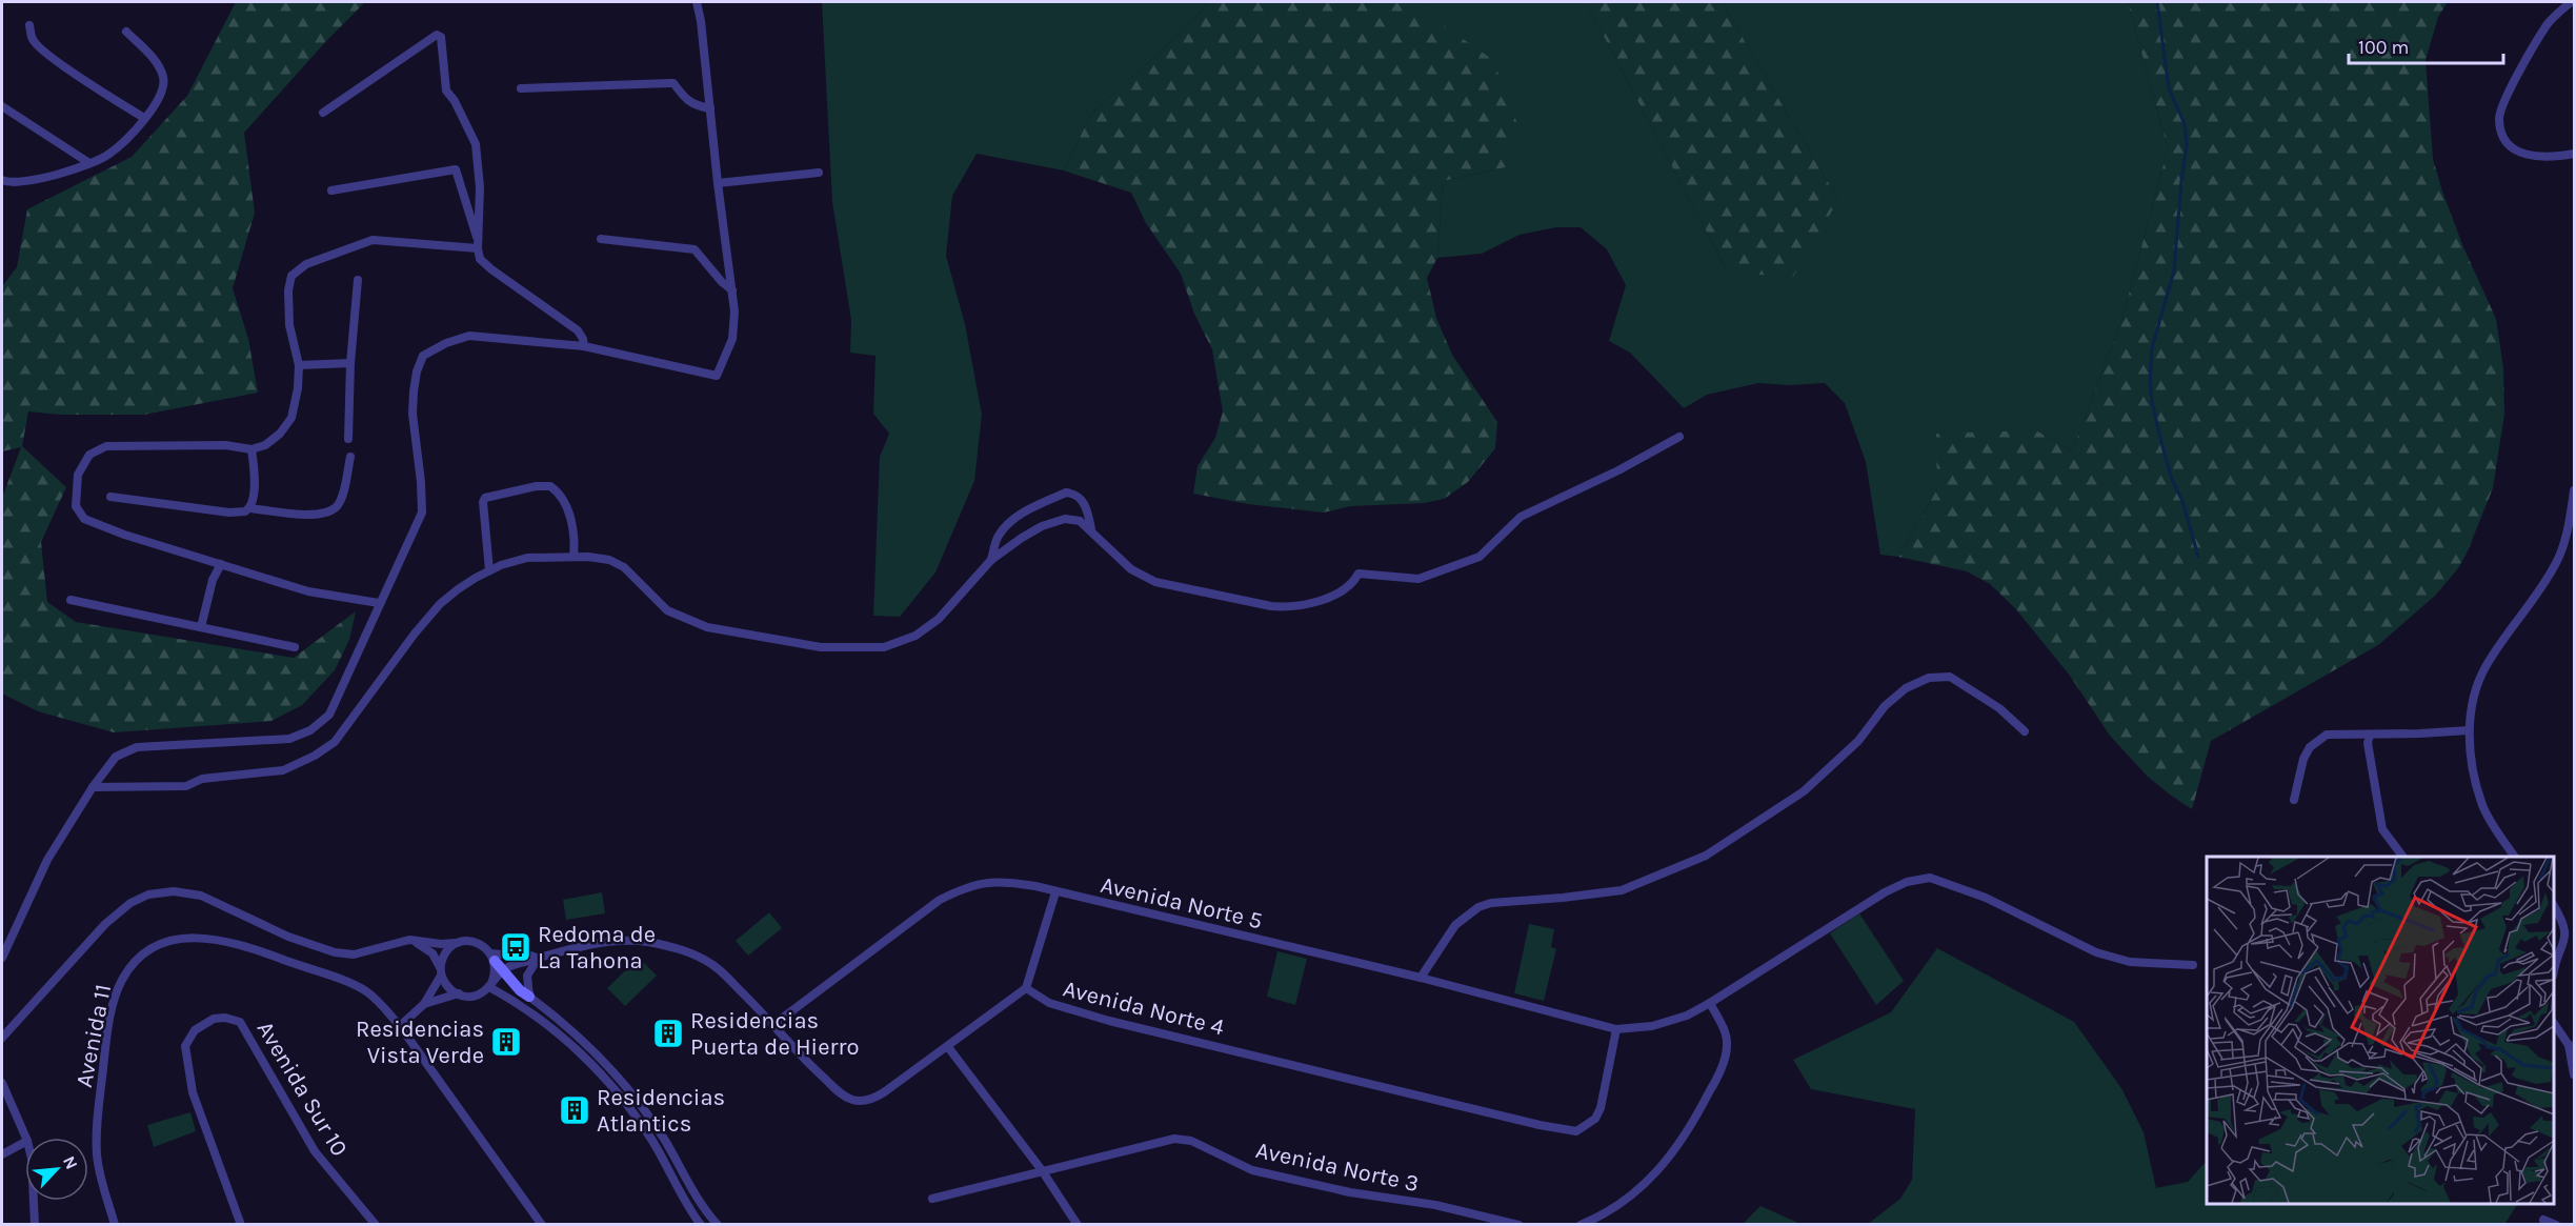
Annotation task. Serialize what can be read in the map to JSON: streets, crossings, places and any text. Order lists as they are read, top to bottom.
{
  "streets": {
    "street": [
      "Avenida Norte 5",
      "Avenida Norte 4",
      "Avenida 11",
      "Avenida Sur 10",
      "Avenida Norte 3"
    ]
  },
  "crossings": [
    ["Avenida Norte 5", "Avenida Norte 4"]
  ],
  "places": {
    "bus stop": ["Redoma de La Tahona"],
    "building": ["Residencias Puerta de Hierro", "Residencias Vista Verde", "Residencias Atlantics"]
  },
  "scale_bar": "100 m",
  "north": "top right"
}
